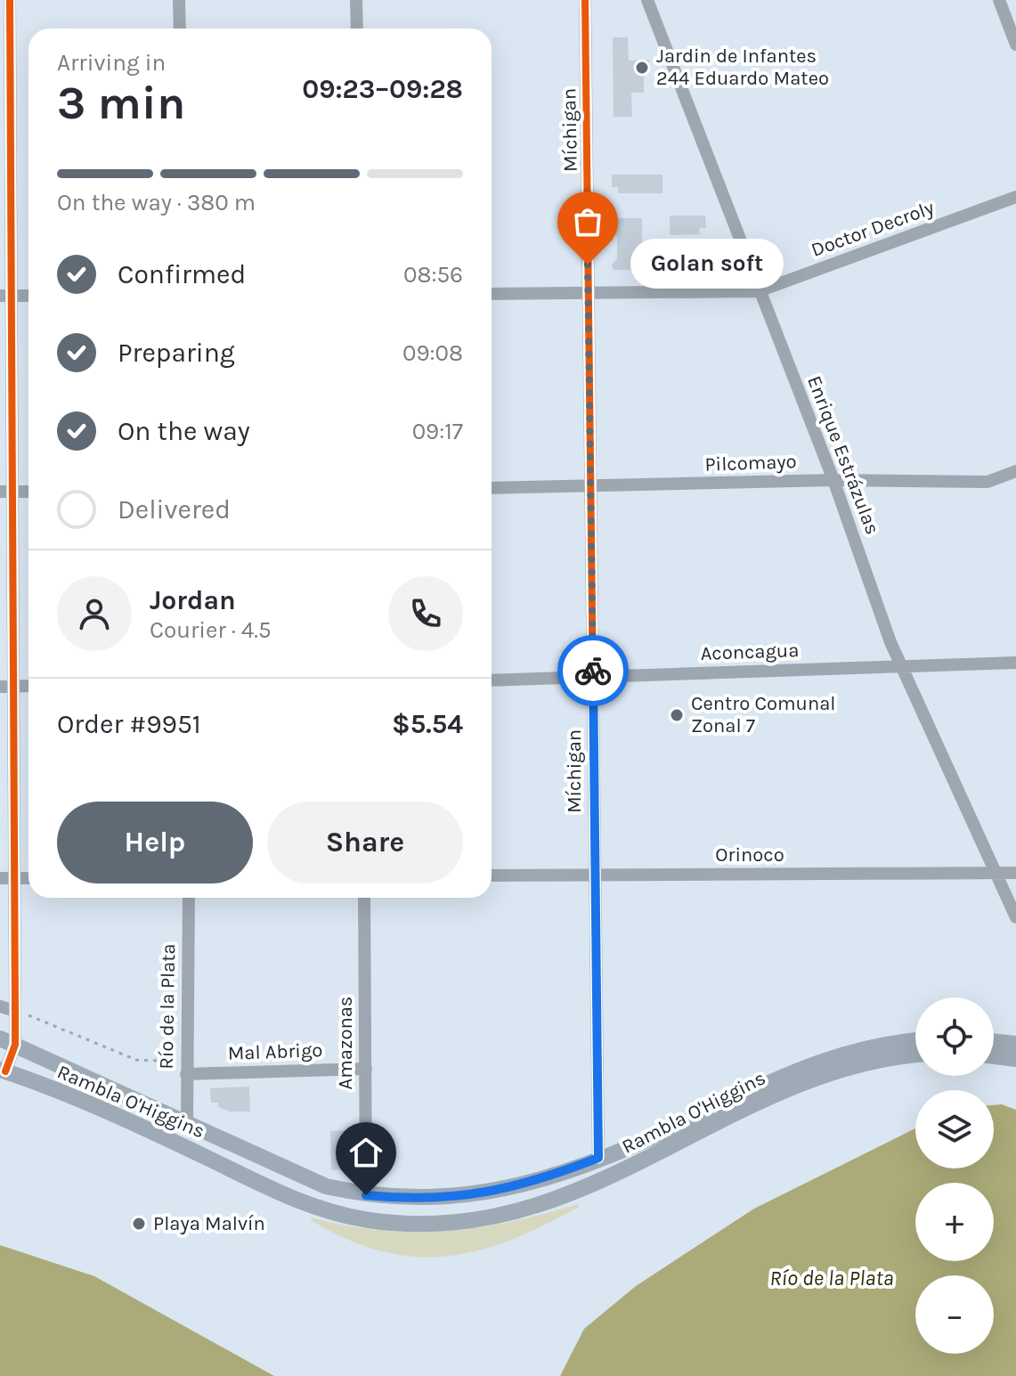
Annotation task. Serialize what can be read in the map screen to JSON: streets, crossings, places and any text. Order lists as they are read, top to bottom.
{
  "streets": {
    "main road": ["Rambla O'Higgins"],
    "street": [
      "Míchigan",
      "Doctor Decroly",
      "Enrique Estrázulas",
      "Pilcomayo",
      "Aconcagua",
      "Orinoco",
      "Río de la Plata",
      "Amazonas",
      "Mal Abrigo"
    ]
  },
  "crossings": [
    ["Míchigan", "Doctor Decroly"],
    ["Míchigan", "Pilcomayo"],
    ["Míchigan", "Aconcagua"],
    ["Míchigan", "Orinoco"],
    ["Míchigan", "Rambla O'Higgins"],
    ["Doctor Decroly", "Enrique Estrázulas"],
    ["Enrique Estrázulas", "Pilcomayo"],
    ["Enrique Estrázulas", "Aconcagua"],
    ["Enrique Estrázulas", "Orinoco"],
    ["Río de la Plata", "Mal Abrigo"],
    ["Río de la Plata", "Rambla O'Higgins"],
    ["Amazonas", "Mal Abrigo"],
    ["Amazonas", "Rambla O'Higgins"]
  ],
  "water": ["Río de la Plata"],
  "places": [
    "Jardin de Infantes 244 Eduardo Mateo",
    "Golan soft",
    "Centro Comunal Zonal 7",
    "Playa Malvín"
  ],
  "page": {
    "heading": ["3 min", "Arriving in", "09:23–09:28"],
    "panel": [
      "Jordan",
      "Courier · 4.5",
      "Order #9951",
      "$5.54"
    ],
    "bar": "On the way · 380 m",
    "list": [
      ["Confirmed", "08:56"],
      ["Preparing", "09:08"],
      ["On the way", "09:17"],
      "Delivered"
    ],
    "bubble": "Golan soft",
    "buttons": ["Help", "Share"],
    "map_buttons": ["+", "−"]
  }
}
